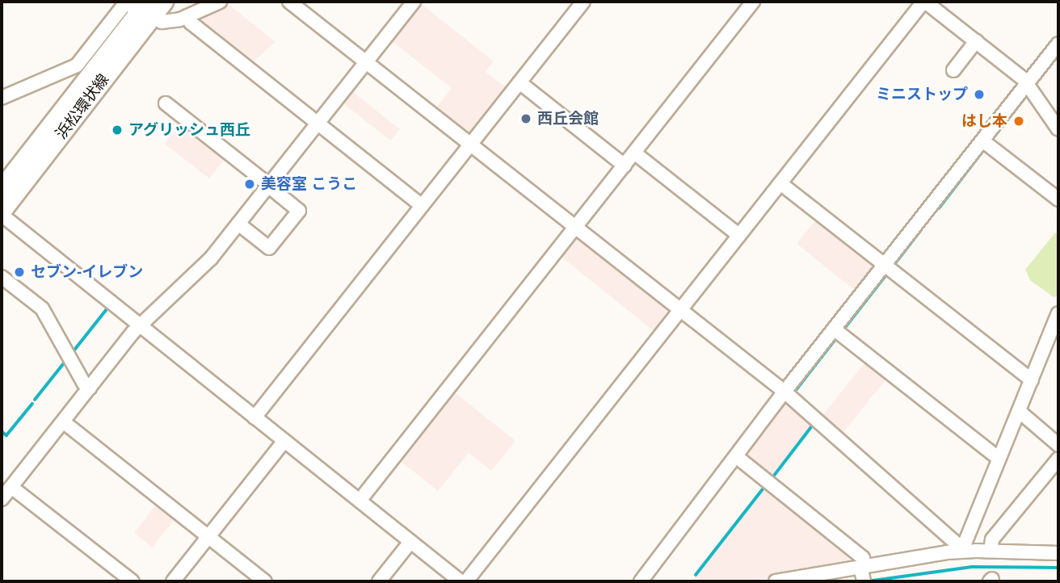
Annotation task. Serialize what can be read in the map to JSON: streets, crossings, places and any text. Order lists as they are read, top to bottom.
{
  "streets": {
    "main road": ["浜松環状線"]
  },
  "places": [
    "ミニストップ",
    "西丘会館",
    "はし本",
    "アグリッシュ西丘",
    "美容室 こうこ",
    "セブン-イレブン"
  ]
}
